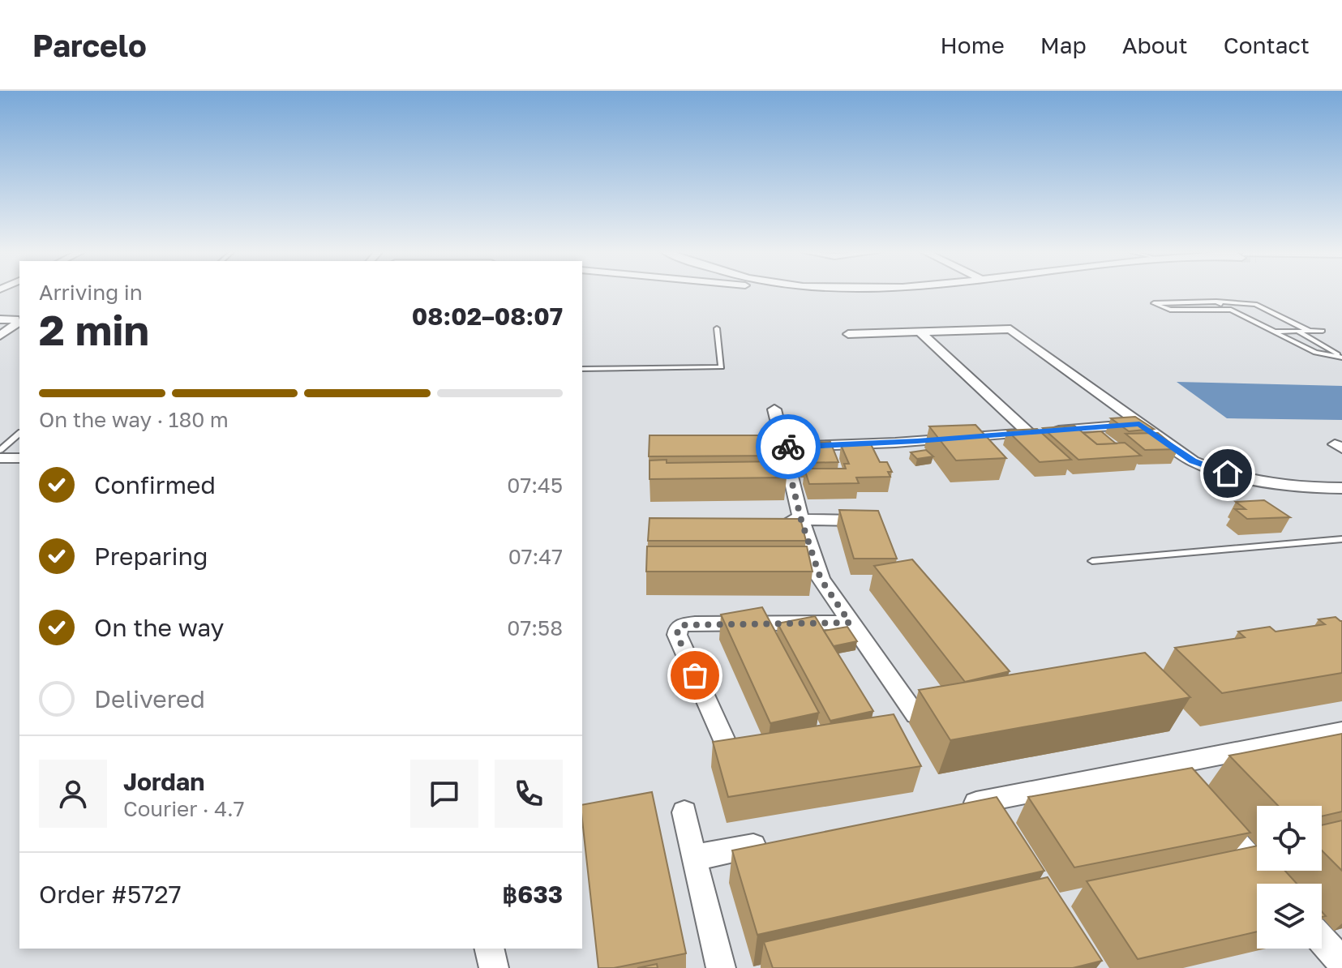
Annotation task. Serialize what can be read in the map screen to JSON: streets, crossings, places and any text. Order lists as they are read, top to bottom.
{
  "page": {
    "header": "Parcelo",
    "nav": [
      "Home",
      "Map",
      "About",
      "Contact"
    ],
    "heading": ["2 min", "Arriving in", "08:02–08:07"],
    "panel": [
      "Jordan",
      "Courier · 4.7",
      "Order #5727",
      "฿633"
    ],
    "bar": "On the way · 180 m",
    "list": [
      ["Confirmed", "07:45"],
      ["Preparing", "07:47"],
      ["On the way", "07:58"],
      "Delivered"
    ]
  }
}
